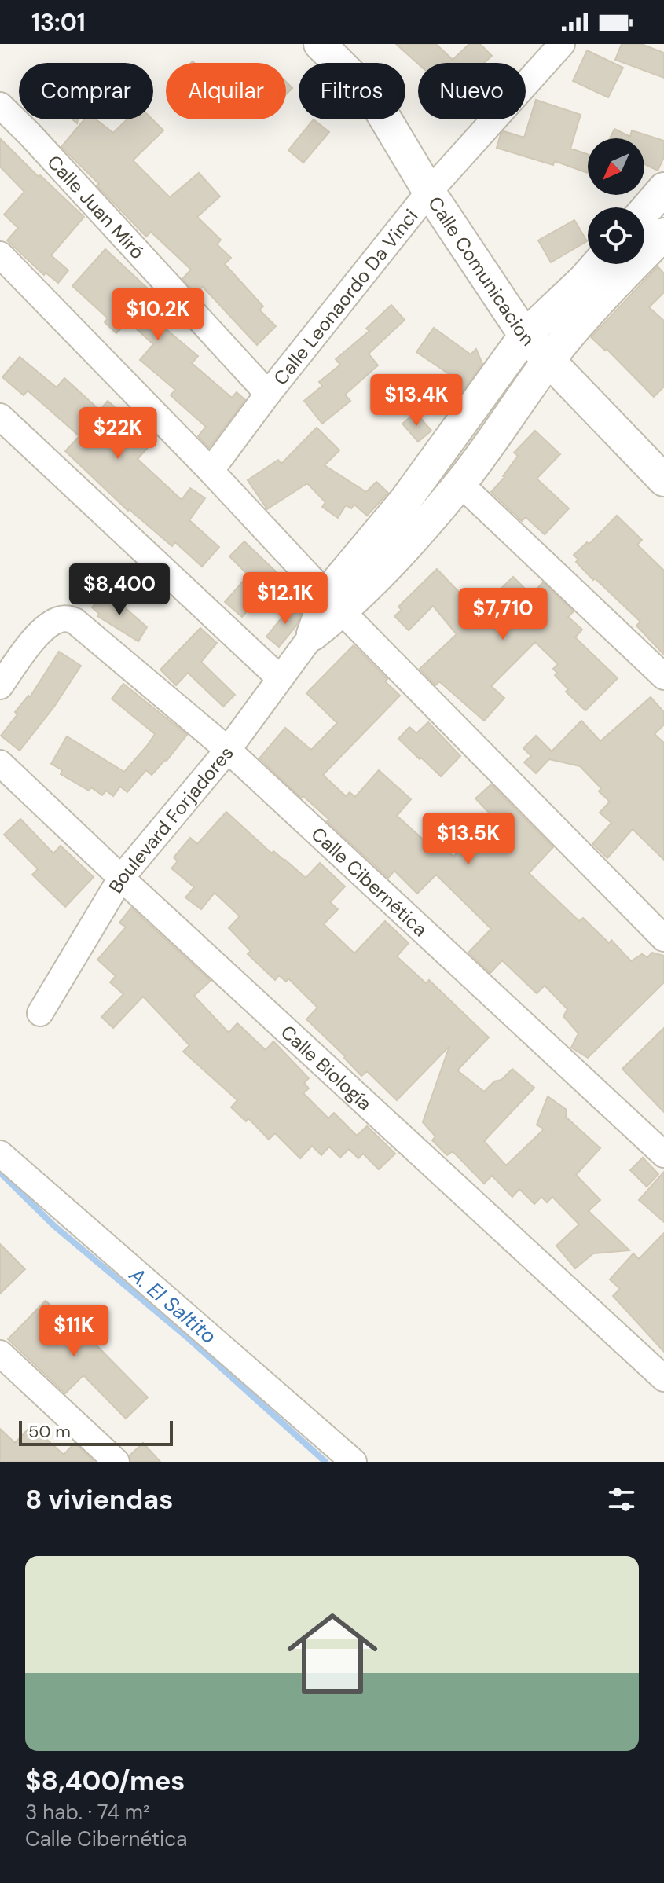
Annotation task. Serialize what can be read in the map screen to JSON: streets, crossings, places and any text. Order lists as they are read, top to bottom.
{
  "streets": {
    "street": [
      "Calle Juan Miró",
      "Calle Comunicacion",
      "Calle Leonaordo Da Vinci",
      "Boulevard Forjadores",
      "Calle Cibernética",
      "Calle Biología"
    ]
  },
  "crossings": [
    ["Calle Juan Miró", "Calle Leonaordo Da Vinci"],
    ["Calle Comunicacion", "Calle Leonaordo Da Vinci"],
    ["Calle Comunicacion", "Boulevard Forjadores"],
    ["Boulevard Forjadores", "Calle Cibernética"],
    ["Boulevard Forjadores", "Calle Biología"]
  ],
  "water": ["A. El Saltito"],
  "scale_bar": "50 m",
  "north": "bottom left",
  "page": {
    "status": "13:01",
    "chip": [
      "Comprar",
      "Alquilar",
      "Filtros",
      "Nuevo"
    ],
    "price": [
      "$10.2K",
      "$13.4K",
      "$22K",
      "$8,400",
      "$12.1K",
      "$7,710",
      "$13.5K",
      "$11K"
    ],
    "scale": "50 m",
    "heading": "8 viviendas",
    "list": [
      {
        "name": "$8,400/mes",
        "note": "3 hab. · 74 m² · Calle Cibernética"
      }
    ]
  }
}
